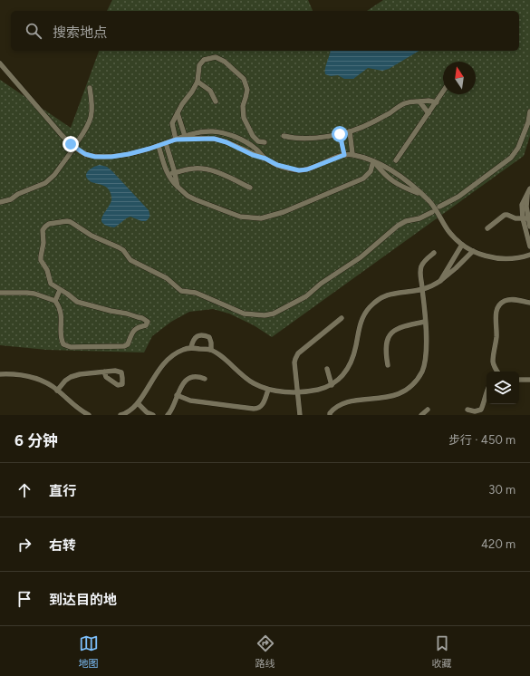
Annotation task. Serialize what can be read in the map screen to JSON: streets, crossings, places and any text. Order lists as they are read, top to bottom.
{
  "north": "top",
  "page": {
    "search": "搜索地点",
    "heading": ["6 分钟", "步行 · 450 m"],
    "list": [
      ["直行", "30 m"],
      ["右转", "420 m"],
      "到达目的地"
    ],
    "nav": ["地图", "路线", "收藏"]
  }
}
